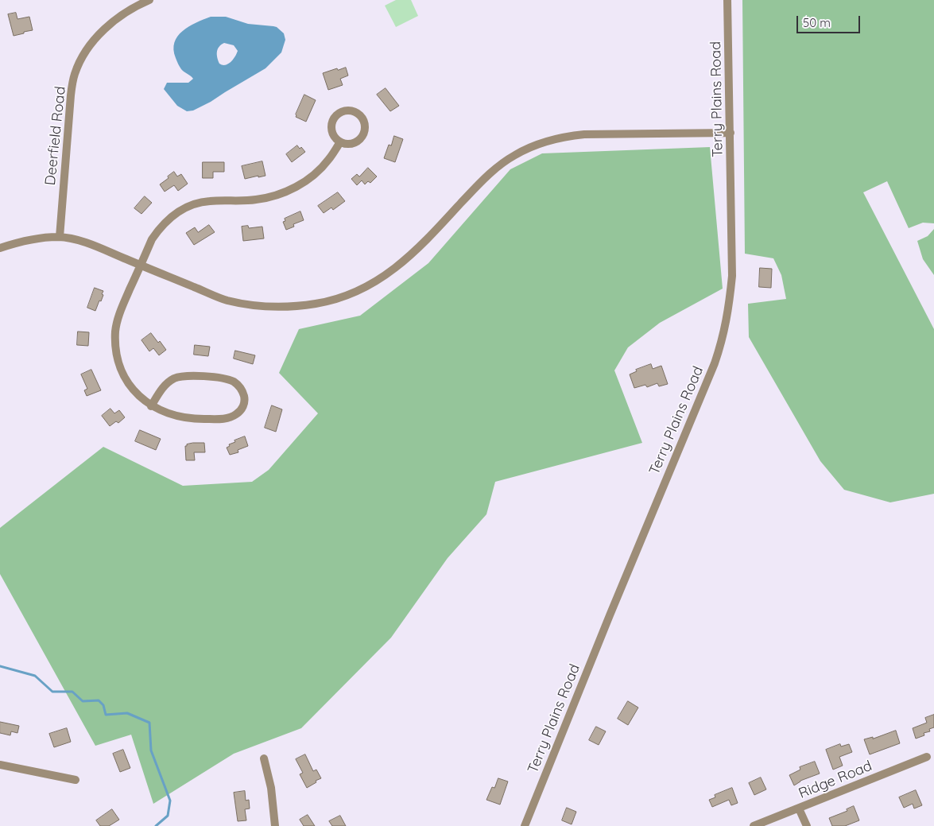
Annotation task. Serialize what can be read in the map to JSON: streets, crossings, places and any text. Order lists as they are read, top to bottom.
{
  "streets": {
    "street": ["Terry Plains Road", "Deerfield Road", "Ridge Road"]
  },
  "scale_bar": "50 m"
}
